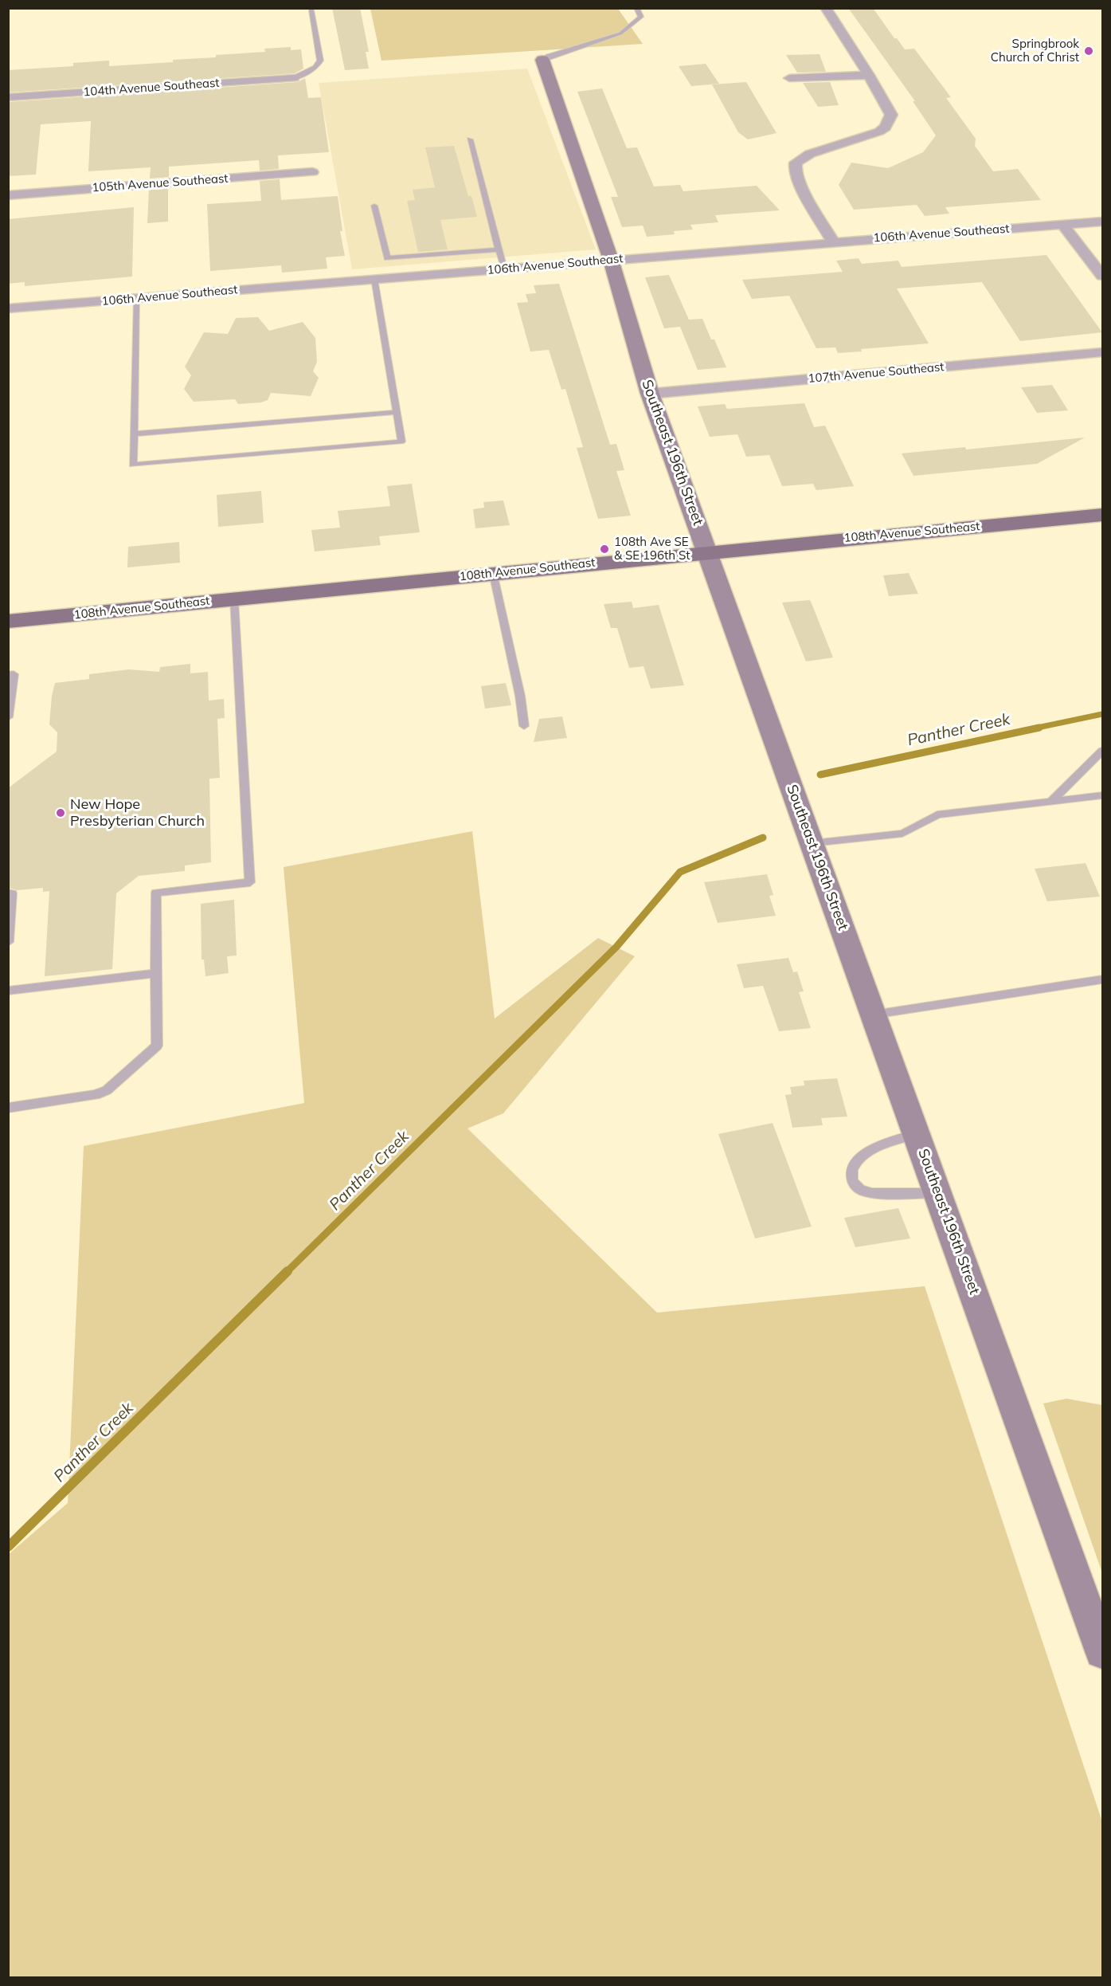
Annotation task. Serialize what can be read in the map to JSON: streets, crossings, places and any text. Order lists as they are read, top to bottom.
{
  "streets": {
    "main road": ["108th Avenue Southeast"],
    "street": [
      "104th Avenue Southeast",
      "105th Avenue Southeast",
      "106th Avenue Southeast",
      "107th Avenue Southeast",
      "Southeast 196th Street"
    ]
  },
  "crossings": [
    ["106th Avenue Southeast", "Southeast 196th Street"],
    ["107th Avenue Southeast", "Southeast 196th Street"],
    ["Southeast 196th Street", "108th Avenue Southeast"]
  ],
  "water": ["Panther Creek"],
  "places": ["Springbrook Church of Christ", "108th Ave SE & SE 196th St", "New Hope Presbyterian Church"]
}
